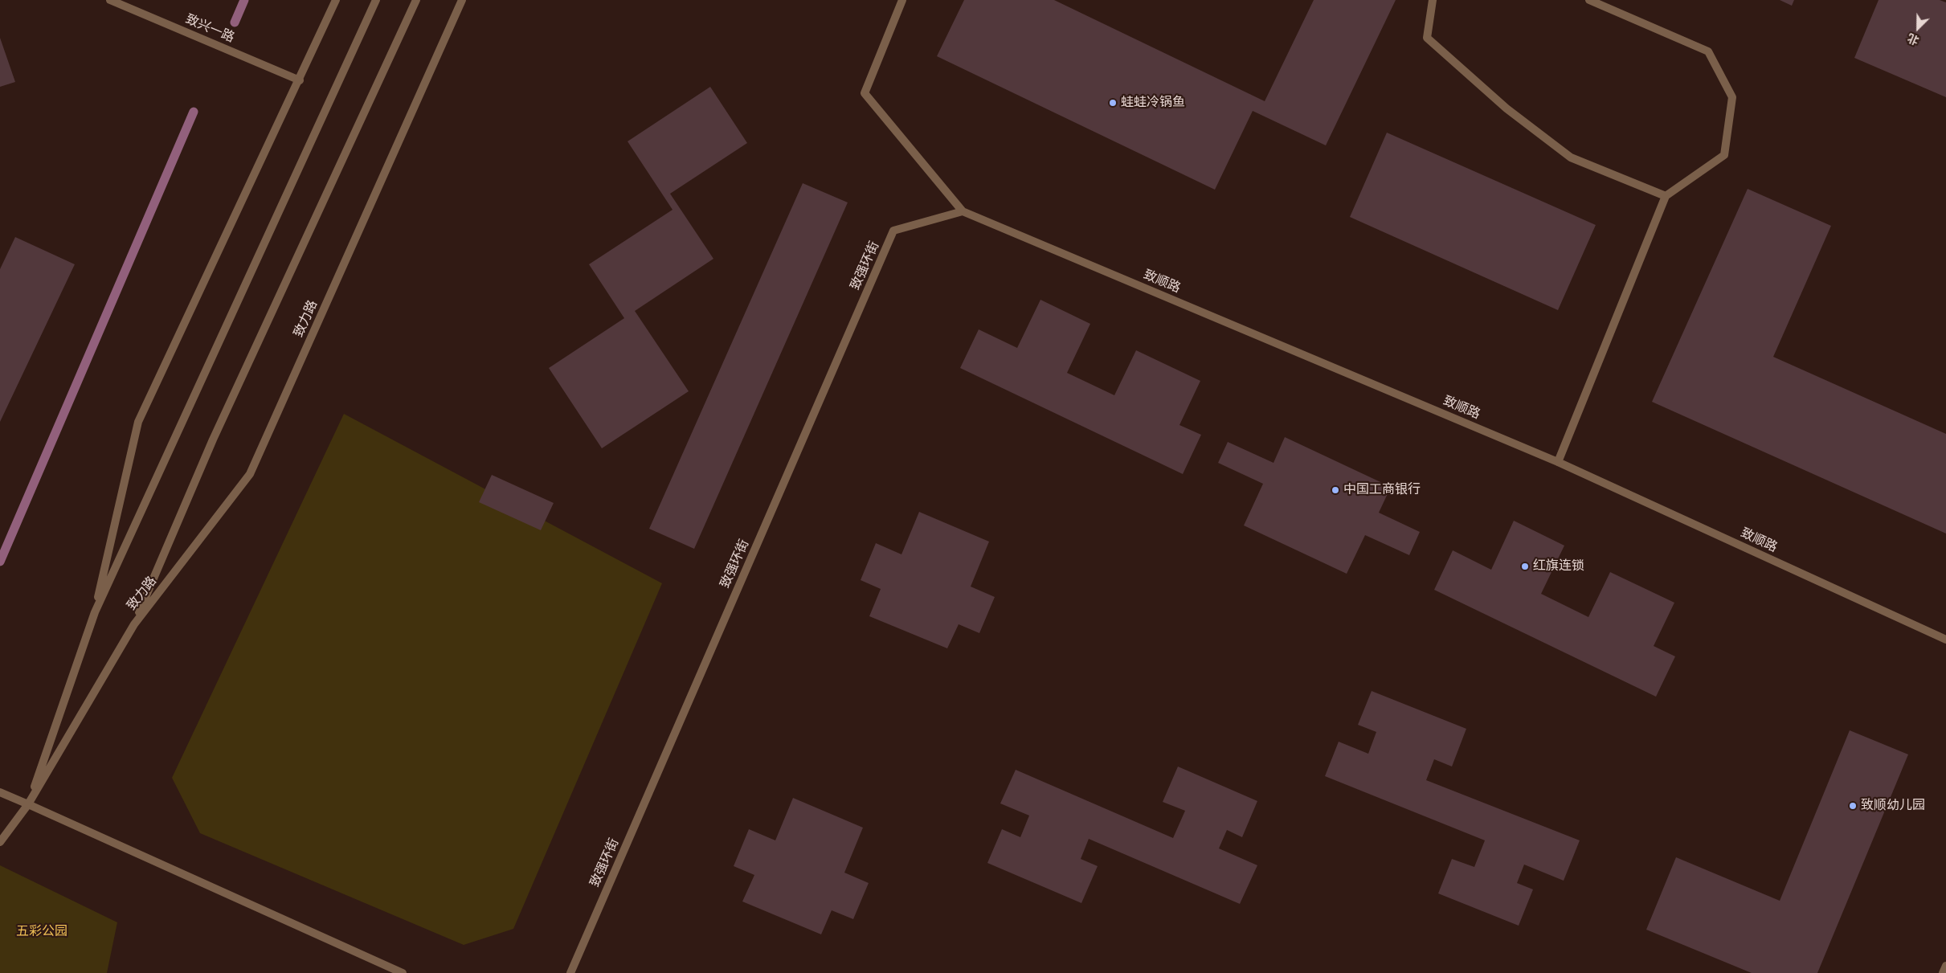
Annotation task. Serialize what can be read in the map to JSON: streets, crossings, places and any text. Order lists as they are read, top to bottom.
{
  "streets": {
    "street": [
      "致兴一路",
      "致强环街",
      "致顺路",
      "致力路"
    ]
  },
  "crossings": [
    ["致兴一路", "致力路"],
    ["致强环街", "致顺路"]
  ],
  "parks": ["五彩公园"],
  "places": [
    "蛙蛙冷锅鱼",
    "中国工商银行",
    "红旗连锁",
    "致顺幼儿园"
  ],
  "north": "bottom left"
}
